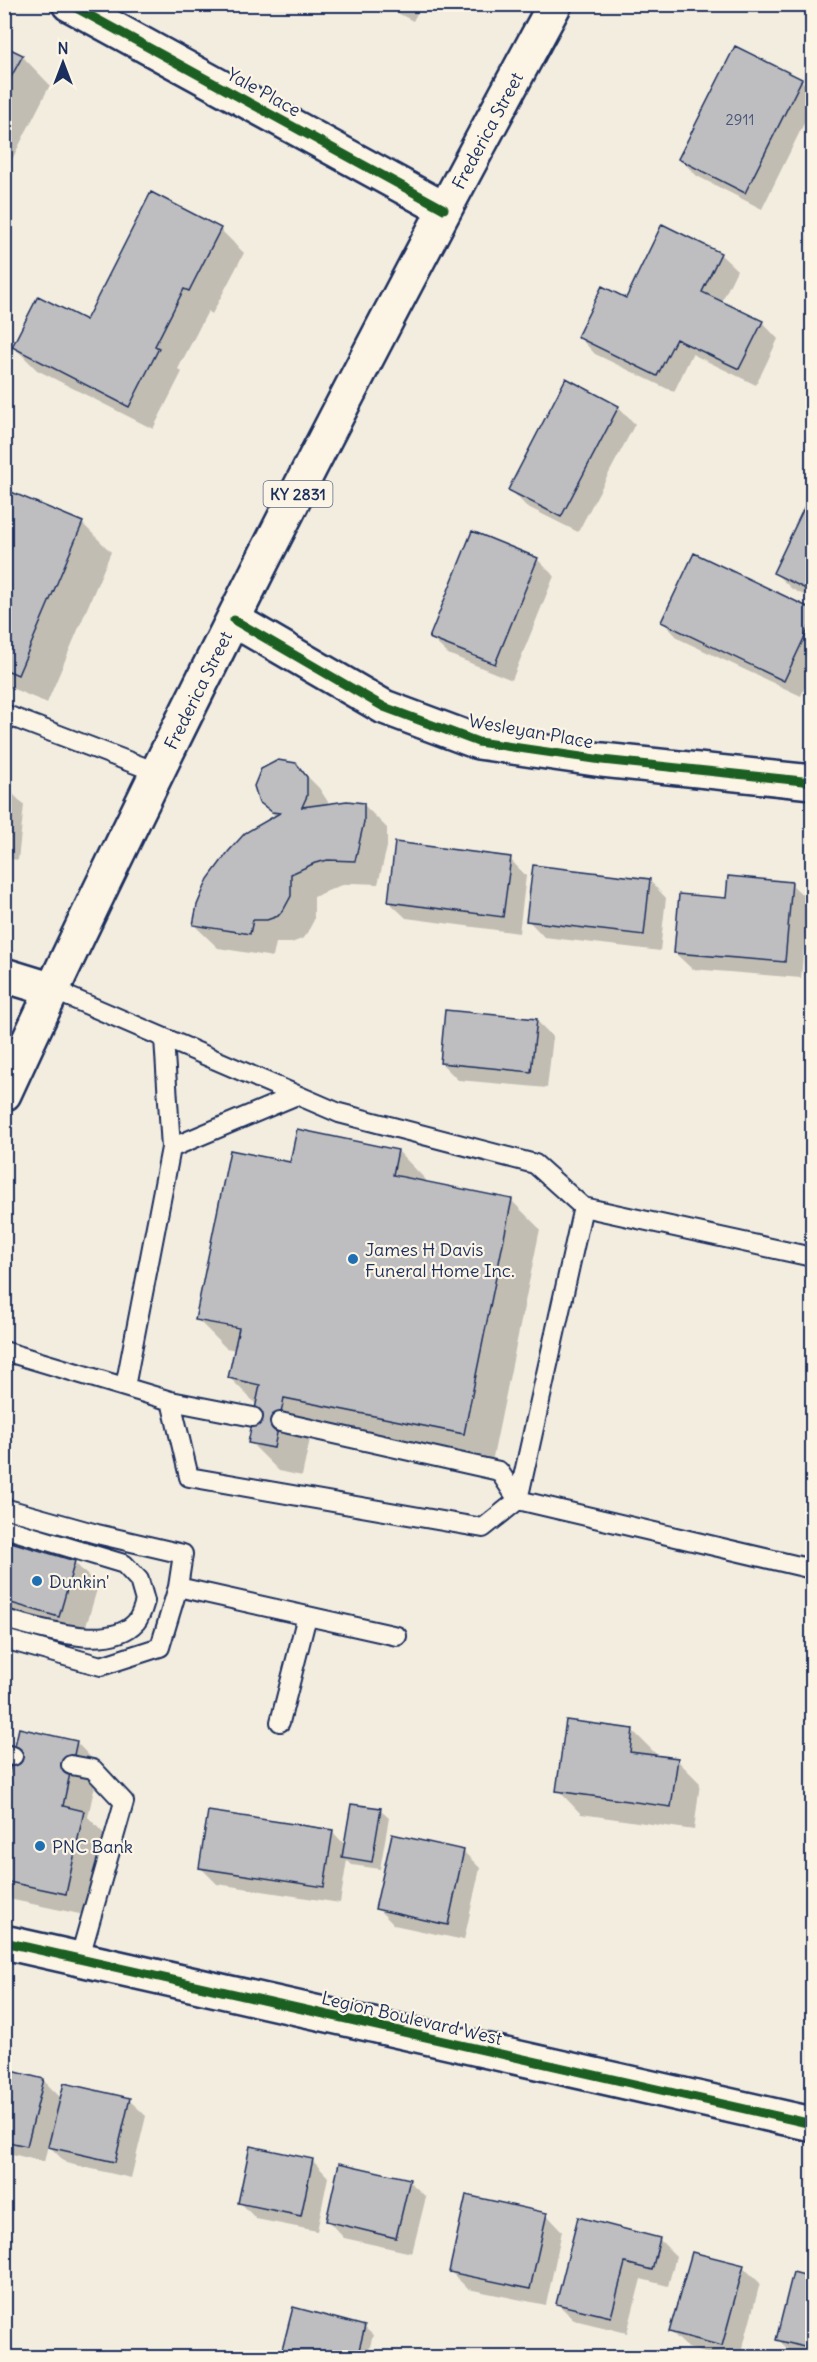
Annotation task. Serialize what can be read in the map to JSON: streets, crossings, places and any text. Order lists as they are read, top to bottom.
{
  "streets": {
    "street": [
      "Yale Place",
      "Frederica Street",
      "KY 2831",
      "Wesleyan Place",
      "Legion Boulevard West"
    ]
  },
  "crossings": [
    ["Yale Place", "Frederica Street"],
    ["Frederica Street", "Wesleyan Place"]
  ],
  "places": ["James H Davis Funeral Home Inc.", "Dunkin'", "PNC Bank"],
  "house_numbers": ["2911"],
  "north": "top"
}
